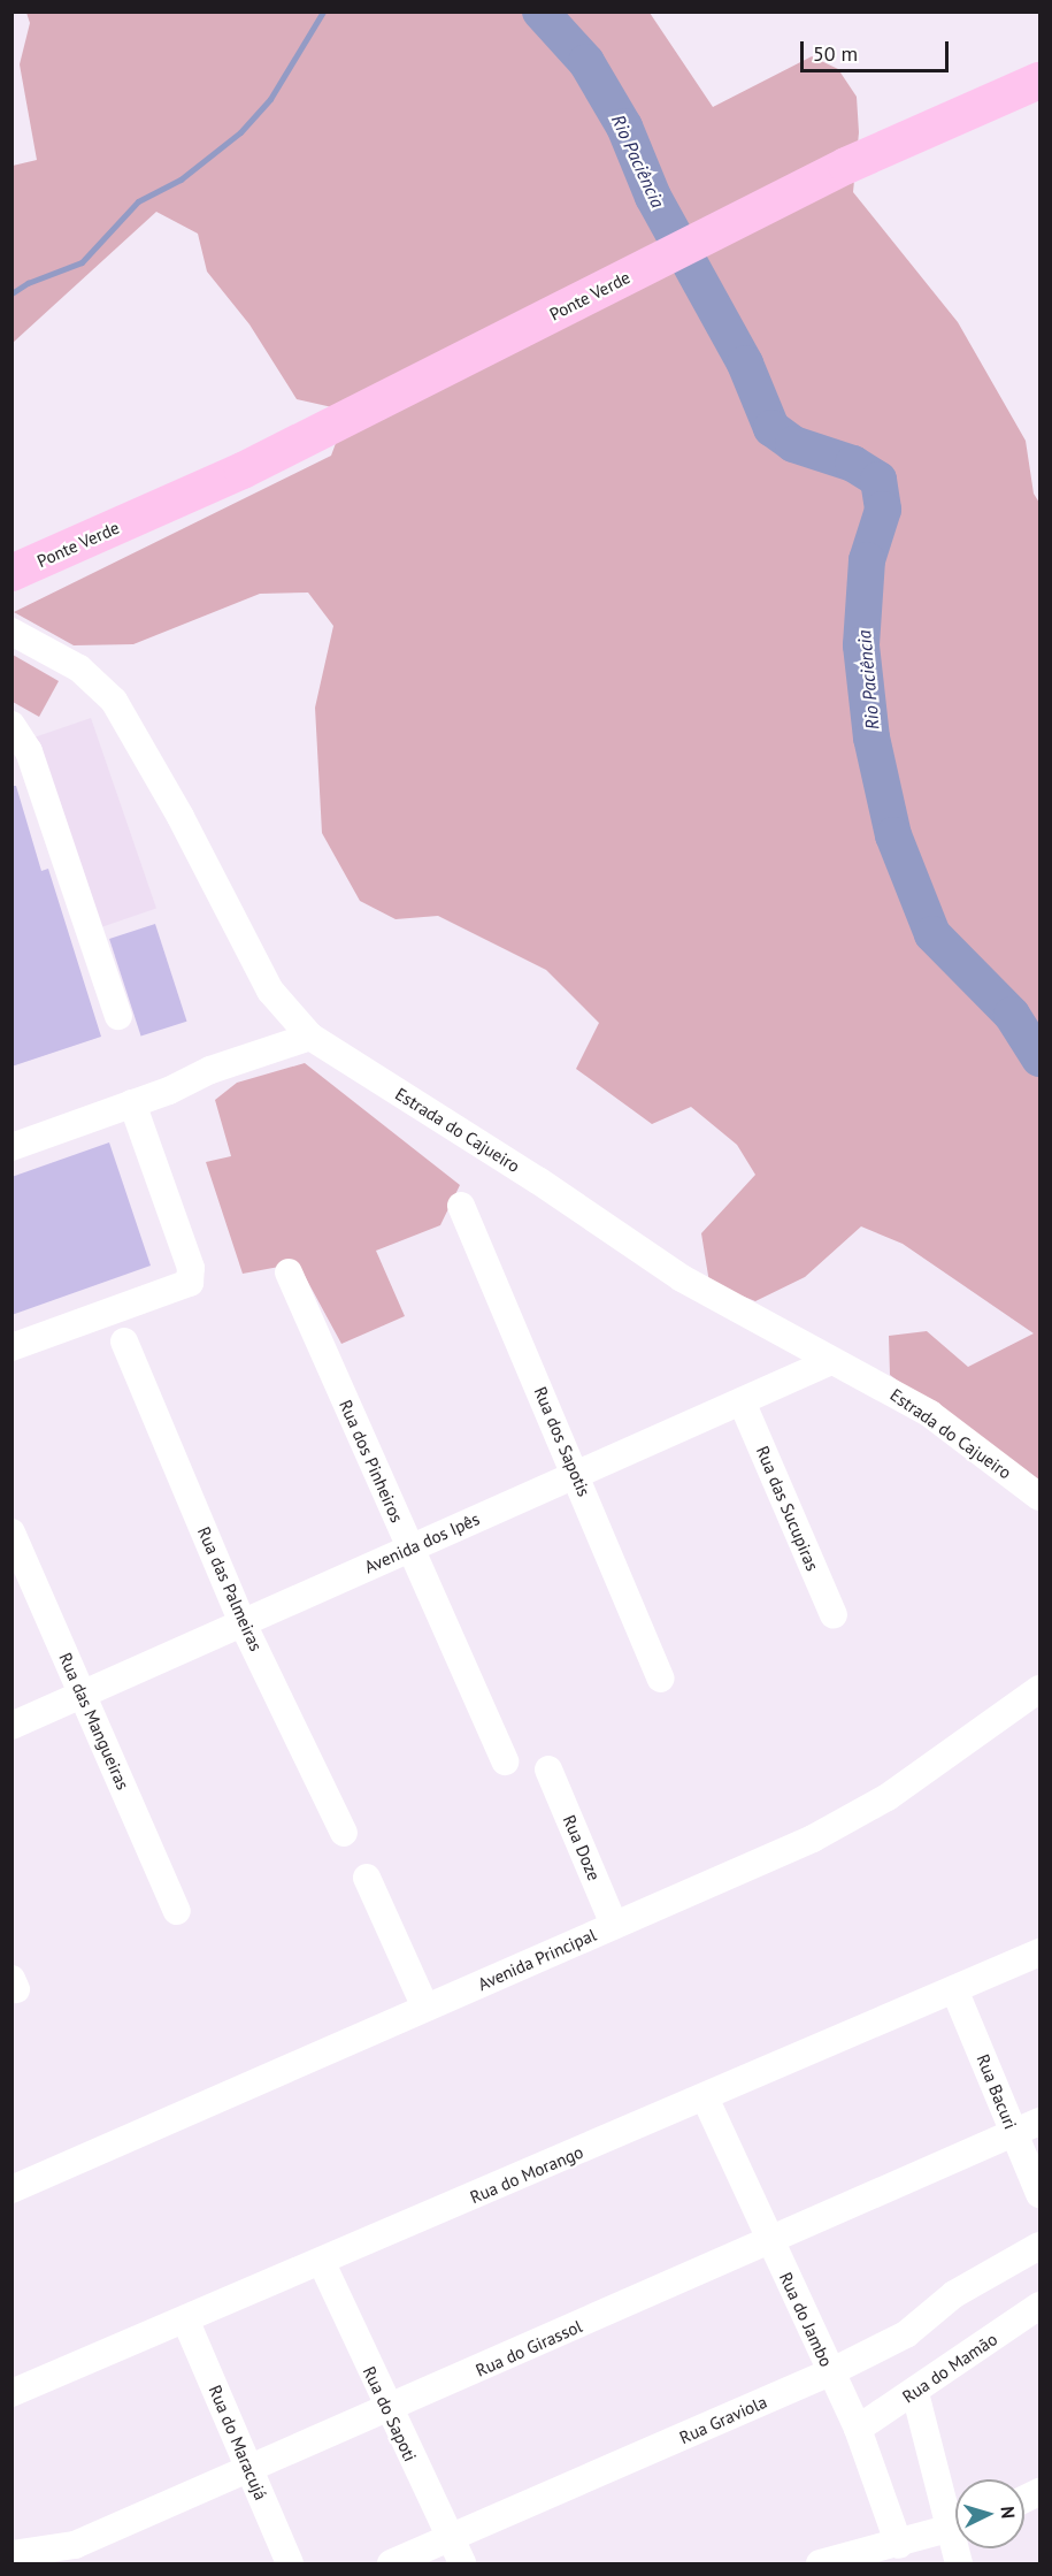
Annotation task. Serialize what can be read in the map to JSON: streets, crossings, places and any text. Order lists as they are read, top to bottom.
{
  "streets": {
    "main road": ["Ponte Verde"],
    "street": [
      "Estrada do Cajueiro",
      "Rua dos Sapotis",
      "Rua dos Pinheiros",
      "Rua das Sucupiras",
      "Avenida dos Ipês",
      "Rua das Palmeiras",
      "Rua das Mangueiras",
      "Rua Doze",
      "Avenida Principal",
      "Rua Bacuri",
      "Rua do Morango",
      "Rua do Jambo",
      "Rua do Girassol",
      "Rua do Mamão",
      "Rua do Sapoti",
      "Rua Graviola",
      "Rua do Maracujá"
    ]
  },
  "crossings": [
    ["Estrada do Cajueiro", "Avenida dos Ipês"],
    ["Rua dos Sapotis", "Avenida dos Ipês"],
    ["Rua dos Pinheiros", "Avenida dos Ipês"],
    ["Rua das Sucupiras", "Avenida dos Ipês"],
    ["Avenida dos Ipês", "Rua das Palmeiras"],
    ["Avenida dos Ipês", "Rua das Mangueiras"],
    ["Rua Doze", "Avenida Principal"],
    ["Rua Bacuri", "Rua do Morango"],
    ["Rua Bacuri", "Rua do Girassol"],
    ["Rua do Morango", "Rua do Jambo"],
    ["Rua do Morango", "Rua do Sapoti"],
    ["Rua do Morango", "Rua do Maracujá"],
    ["Rua do Jambo", "Rua do Girassol"],
    ["Rua do Jambo", "Rua do Mamão"],
    ["Rua do Jambo", "Rua Graviola"],
    ["Rua do Girassol", "Rua do Sapoti"],
    ["Rua do Girassol", "Rua do Maracujá"],
    ["Rua do Sapoti", "Rua Graviola"]
  ],
  "water": ["Rio Paciência"],
  "scale_bar": "50 m",
  "north": "right"
}
